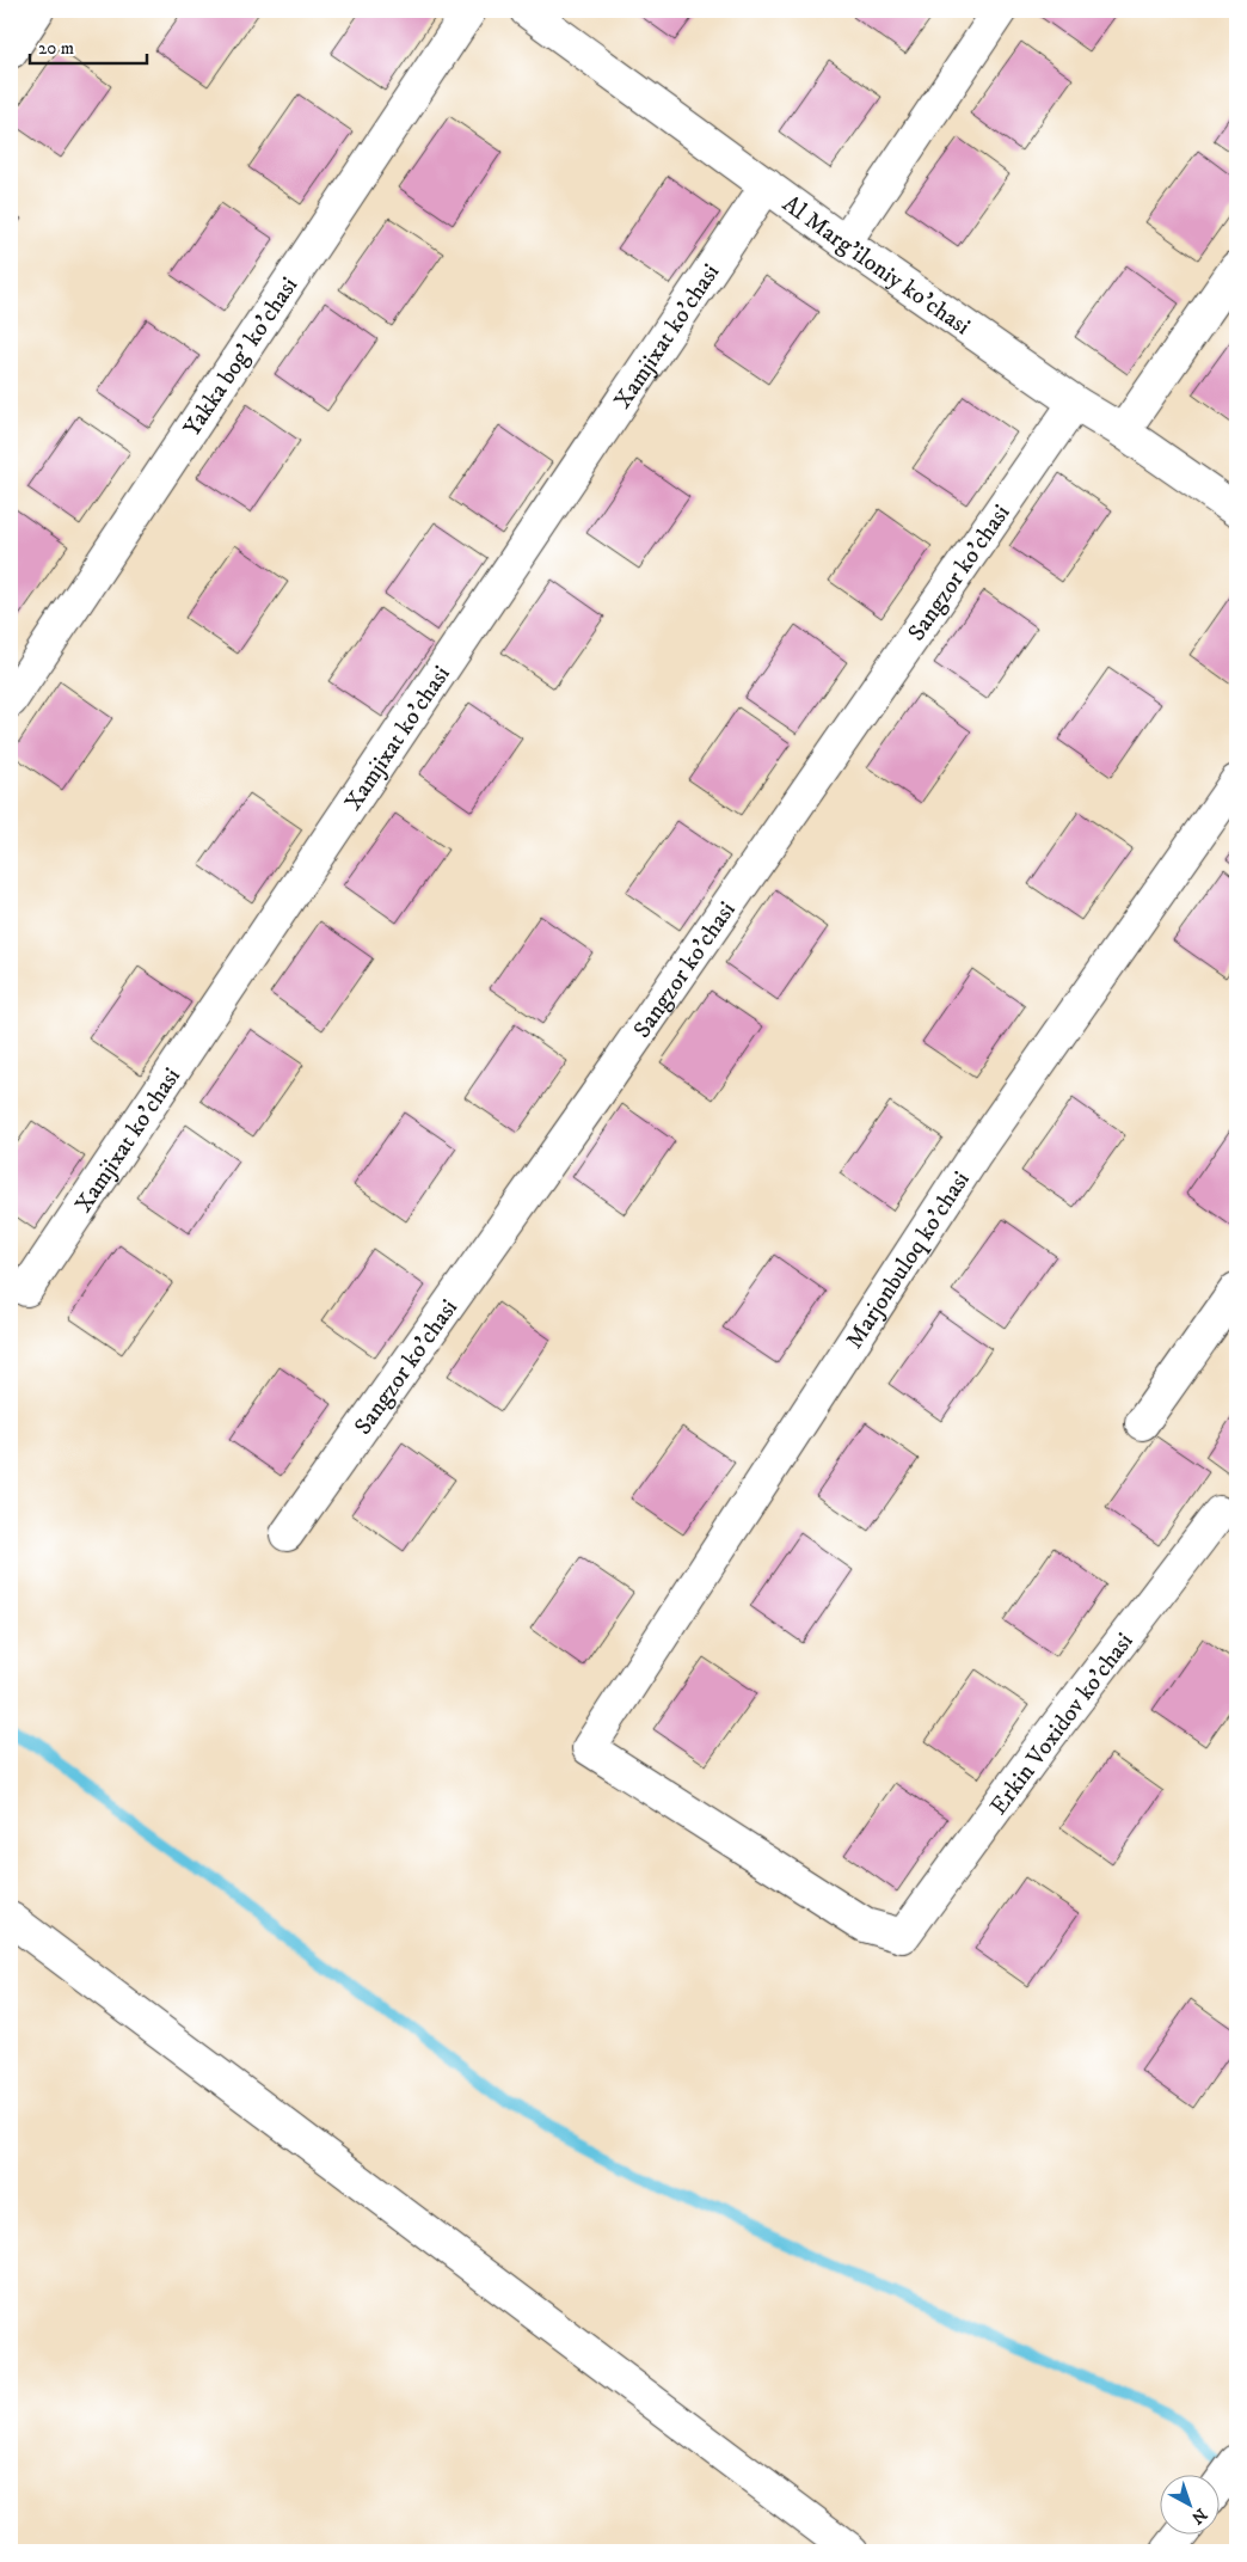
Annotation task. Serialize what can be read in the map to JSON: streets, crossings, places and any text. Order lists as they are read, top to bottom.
{
  "streets": {
    "street": [
      "Al Marg'iloniy ko'chasi",
      "Xamjixat ko'chasi",
      "Yakka bog' ko'chasi",
      "Sangzor ko'chasi",
      "Marjonbuloq ko'chasi",
      "Erkin Voxidov ko'chasi"
    ]
  },
  "crossings": [
    ["Al Marg'iloniy ko'chasi", "Xamjixat ko'chasi"],
    ["Al Marg'iloniy ko'chasi", "Sangzor ko'chasi"],
    ["Marjonbuloq ko'chasi", "Erkin Voxidov ko'chasi"]
  ],
  "scale_bar": "20 m",
  "north": "bottom right"
}
